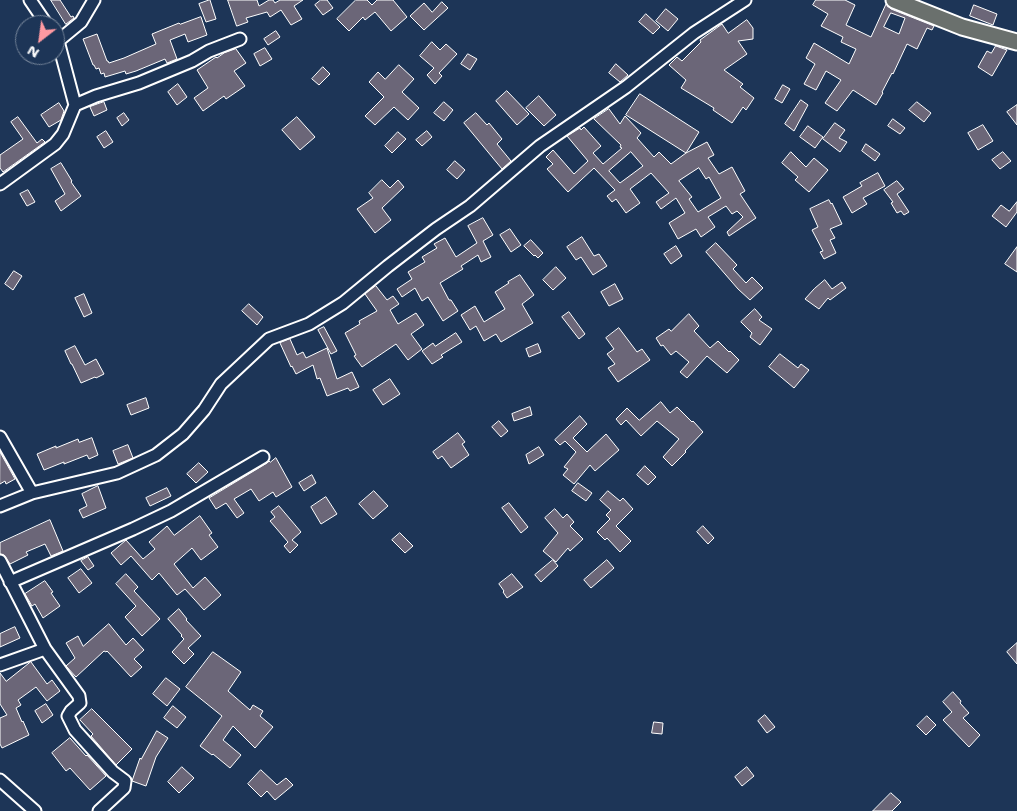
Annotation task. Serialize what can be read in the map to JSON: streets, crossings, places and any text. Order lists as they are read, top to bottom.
{
  "north": "bottom left"
}
